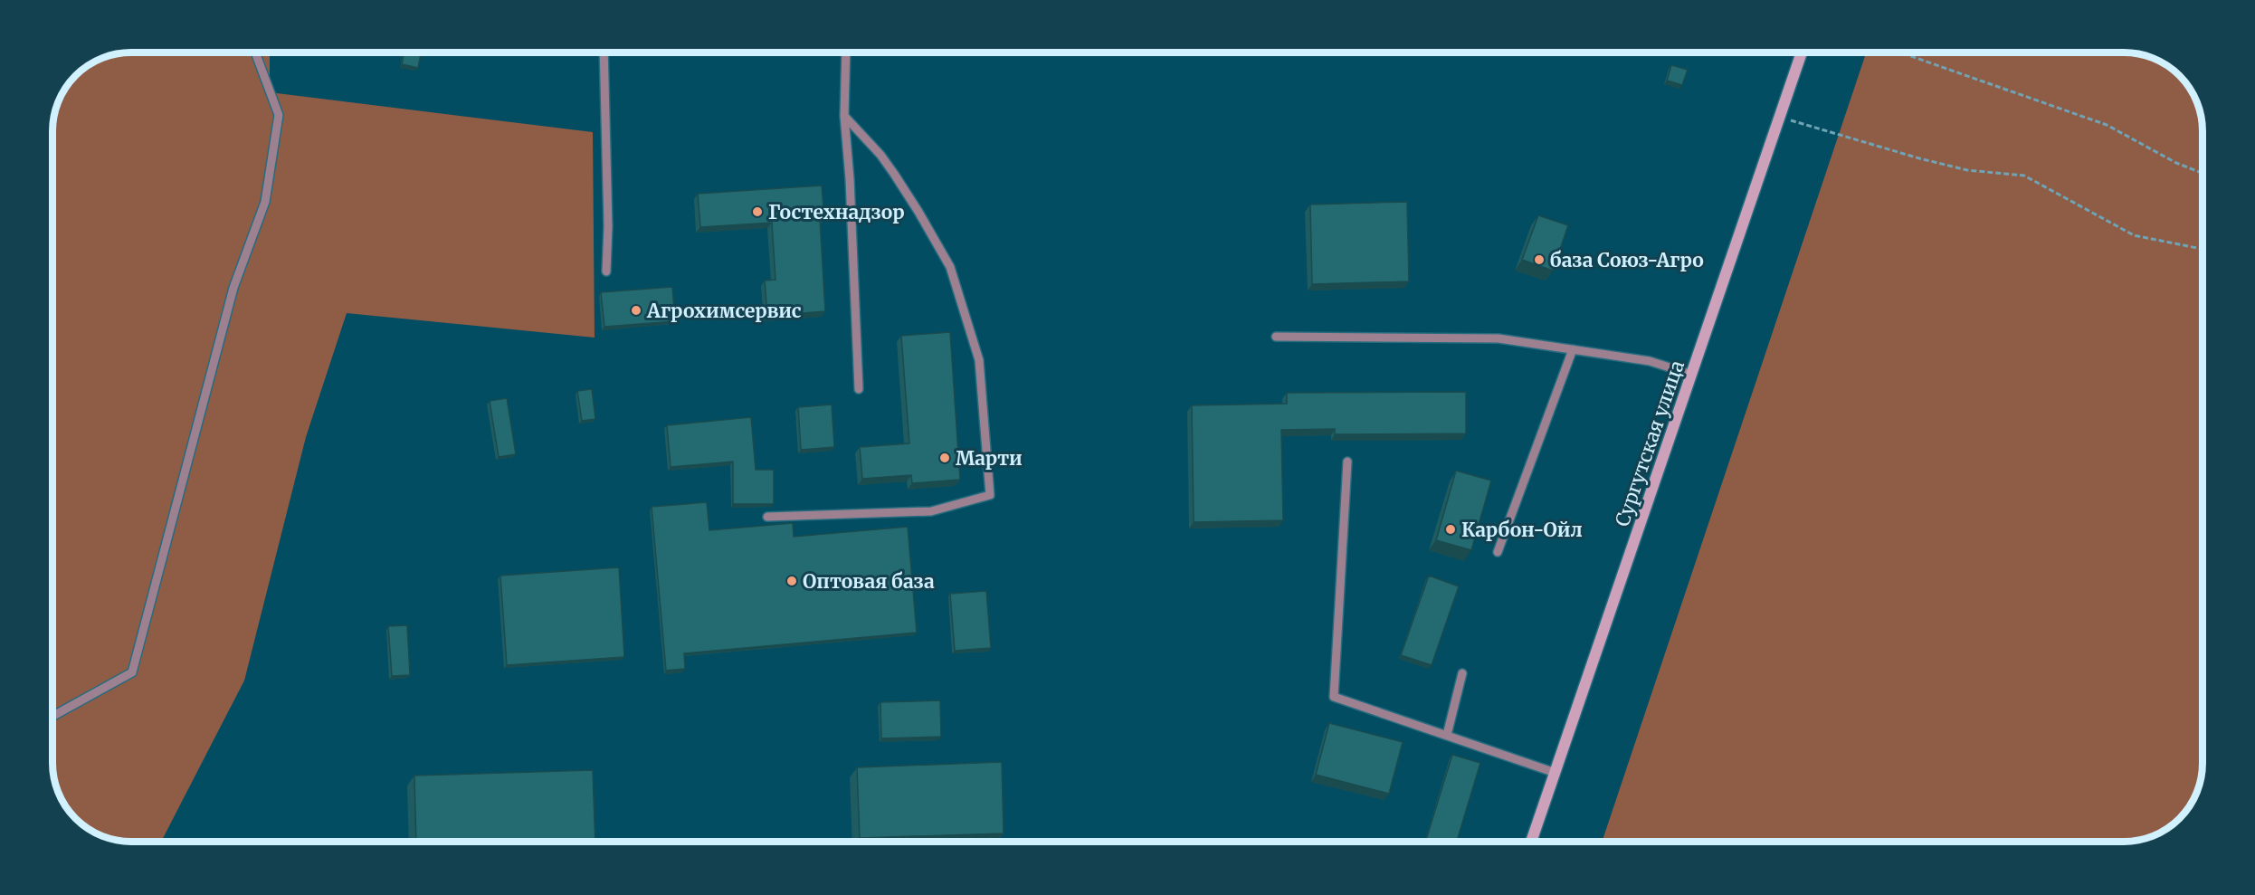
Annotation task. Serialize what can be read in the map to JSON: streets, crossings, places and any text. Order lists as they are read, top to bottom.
{
  "streets": {
    "street": ["Сургутская улица"]
  },
  "places": [
    "Гостехнадзор",
    "база Союз-Агро",
    "Агрохимсервис",
    "Марти",
    "Карбон-Ойл",
    "Оптовая база"
  ]
}
